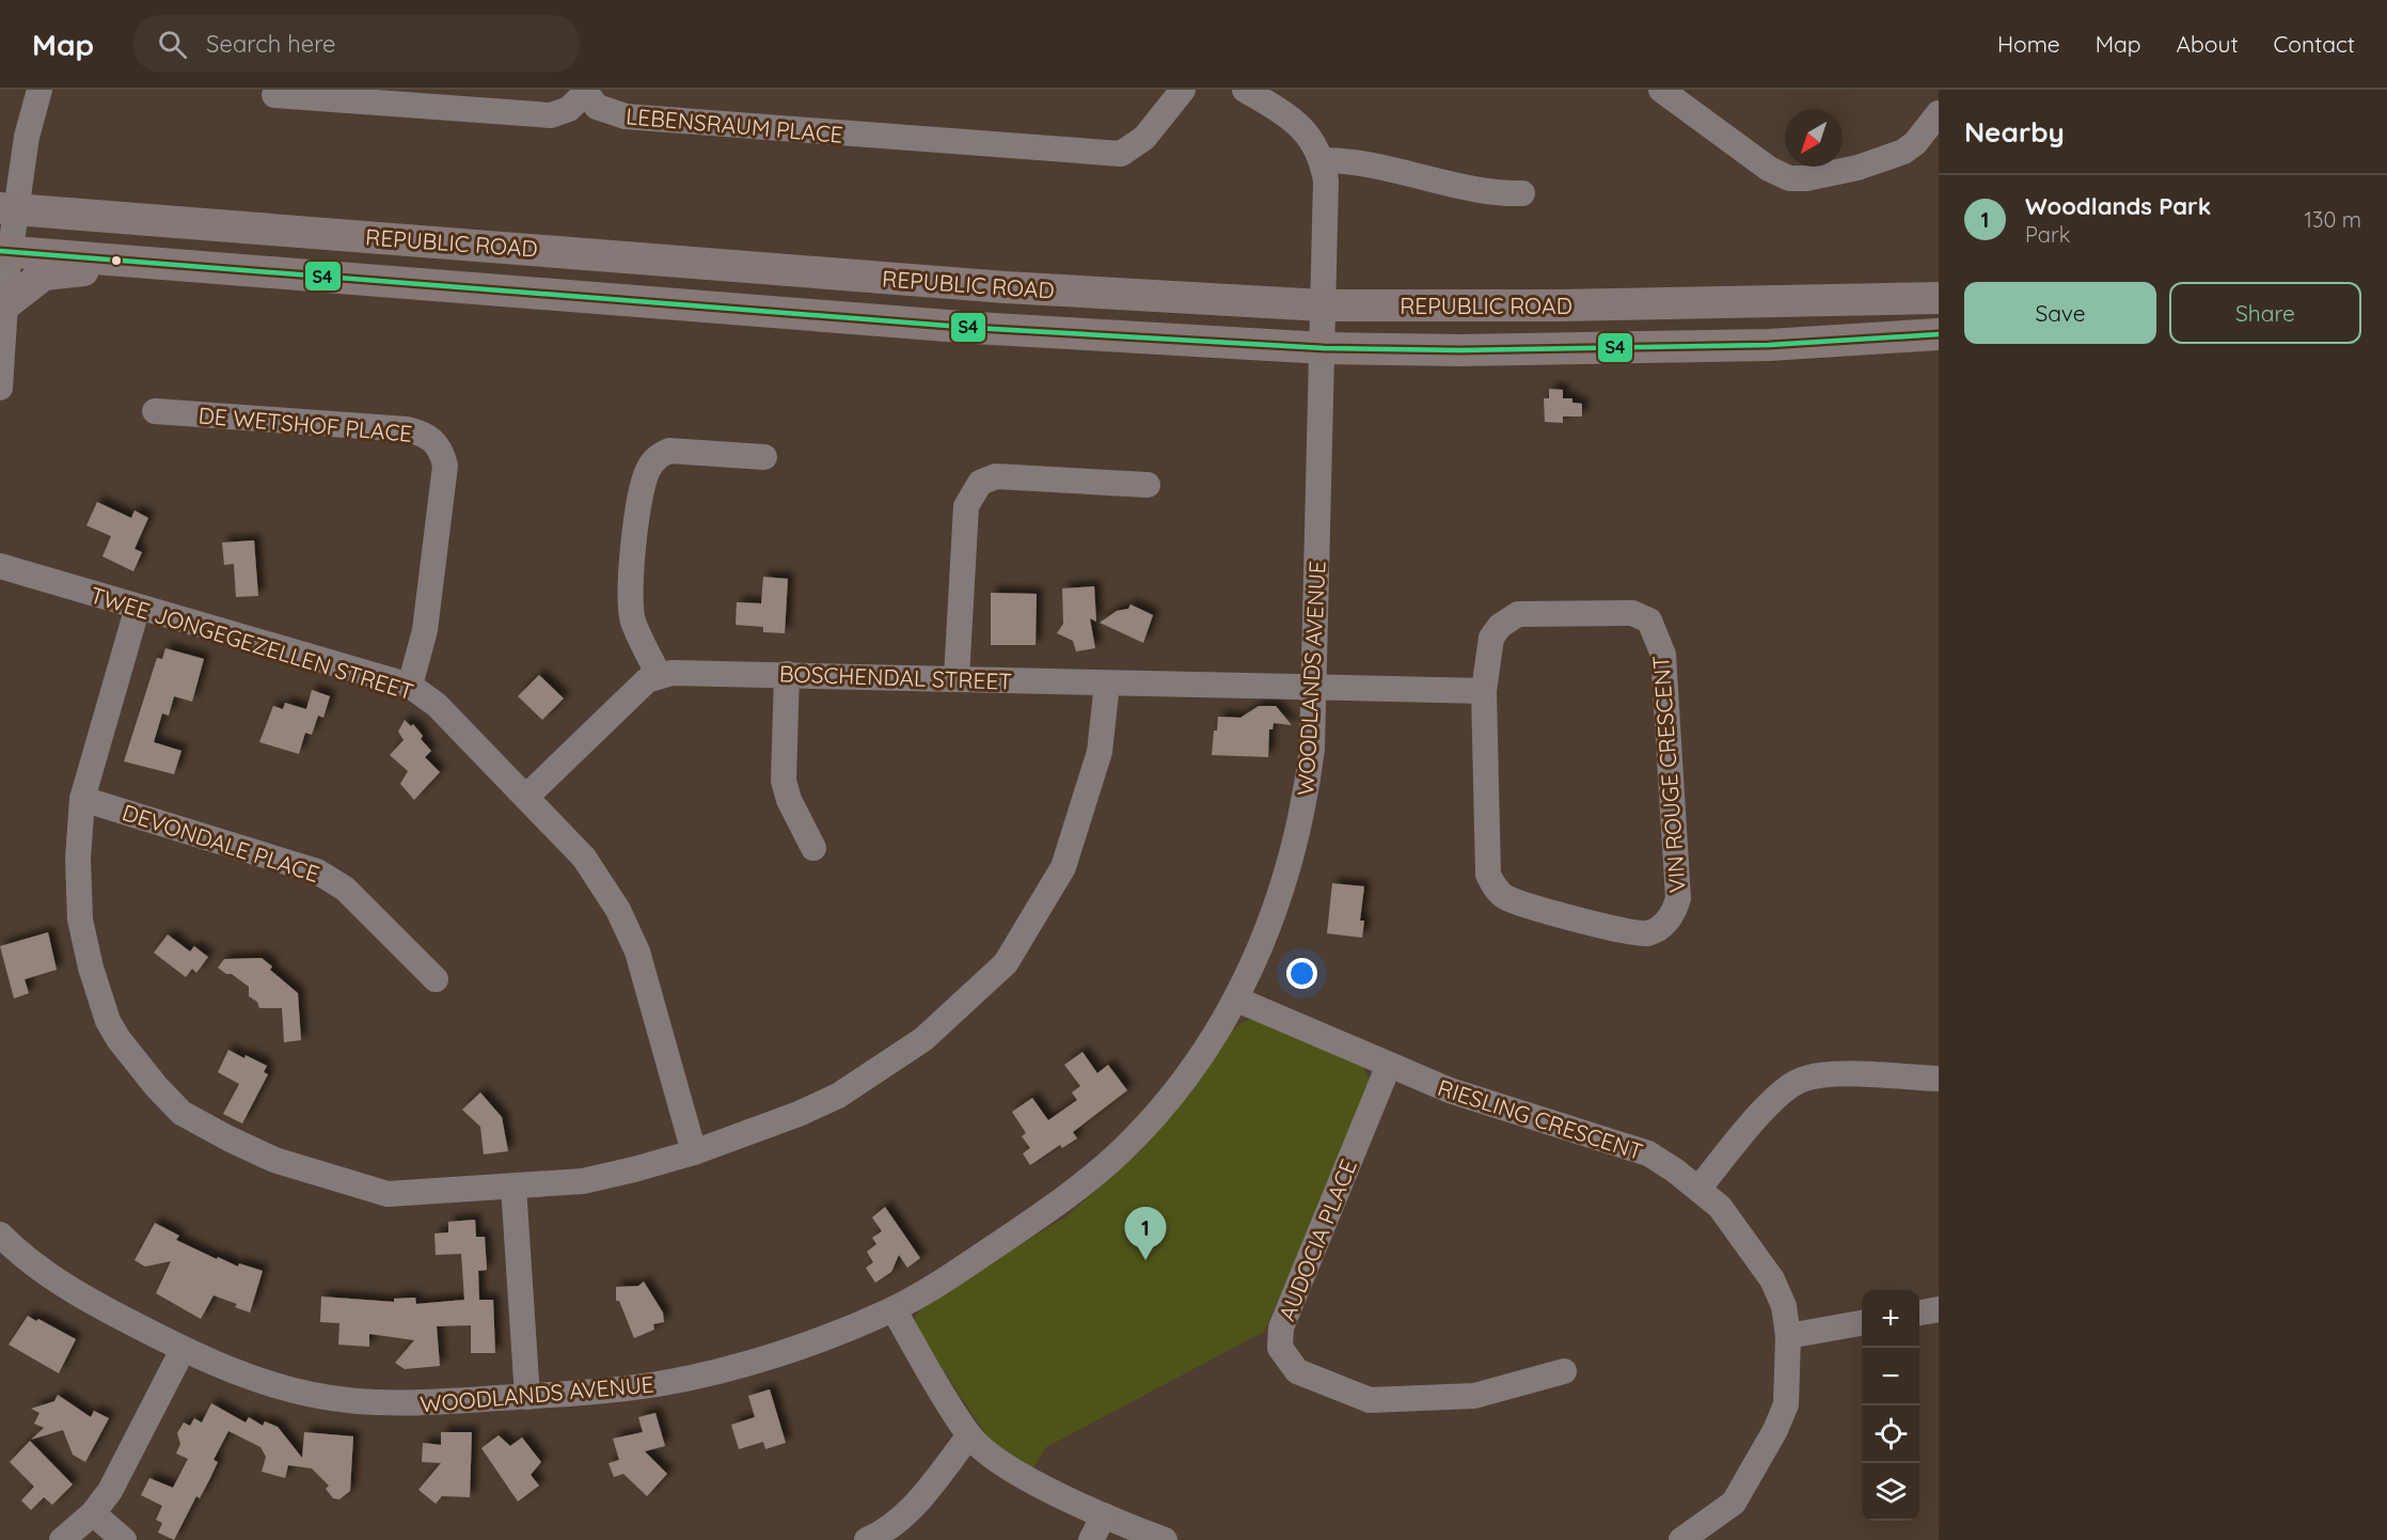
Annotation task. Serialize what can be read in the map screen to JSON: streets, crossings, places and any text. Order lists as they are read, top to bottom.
{
  "streets": {
    "main road": ["REPUBLIC ROAD"],
    "street": [
      "LEBENSRAUM PLACE",
      "DE WETSHOF PLACE",
      "TWEE JONGEGEZELLEN STREET",
      "BOSCHENDAL STREET",
      "WOODLANDS AVENUE",
      "VIN ROUGE CRESCENT",
      "DEVONDALE PLACE",
      "RIESLING CRESCENT",
      "AUDOCIA PLACE"
    ]
  },
  "crossings": [
    ["REPUBLIC ROAD", "WOODLANDS AVENUE"],
    ["DE WETSHOF PLACE", "TWEE JONGEGEZELLEN STREET"],
    ["TWEE JONGEGEZELLEN STREET", "BOSCHENDAL STREET"],
    ["BOSCHENDAL STREET", "WOODLANDS AVENUE"],
    ["WOODLANDS AVENUE", "RIESLING CRESCENT"],
    ["RIESLING CRESCENT", "AUDOCIA PLACE"]
  ],
  "lines": ["transit line S4"],
  "north": "bottom left",
  "page": {
    "header": "Map",
    "search": "Search here",
    "nav": [
      "Home",
      "Map",
      "About",
      "Contact"
    ],
    "heading": "Nearby",
    "list": [
      {
        "mark": "1",
        "name": "Woodlands Park",
        "note": "Park",
        "value": "130 m"
      }
    ],
    "buttons": ["Save", "Share"],
    "pins": "1",
    "map_buttons": ["+", "−"]
  }
}
